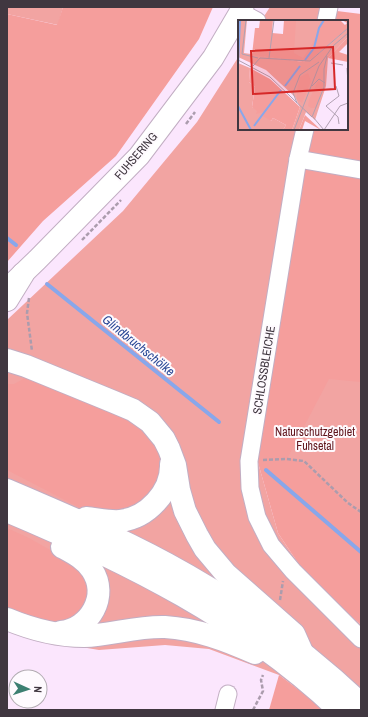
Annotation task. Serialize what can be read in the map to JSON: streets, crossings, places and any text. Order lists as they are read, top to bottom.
{
  "streets": {
    "main road": ["FUHSERING"],
    "street": ["SCHLOSSBLEICHE"]
  },
  "water": ["Glindbruchschölke"],
  "parks": ["Naturschutzgebiet Fuhsetal"],
  "north": "right"
}
